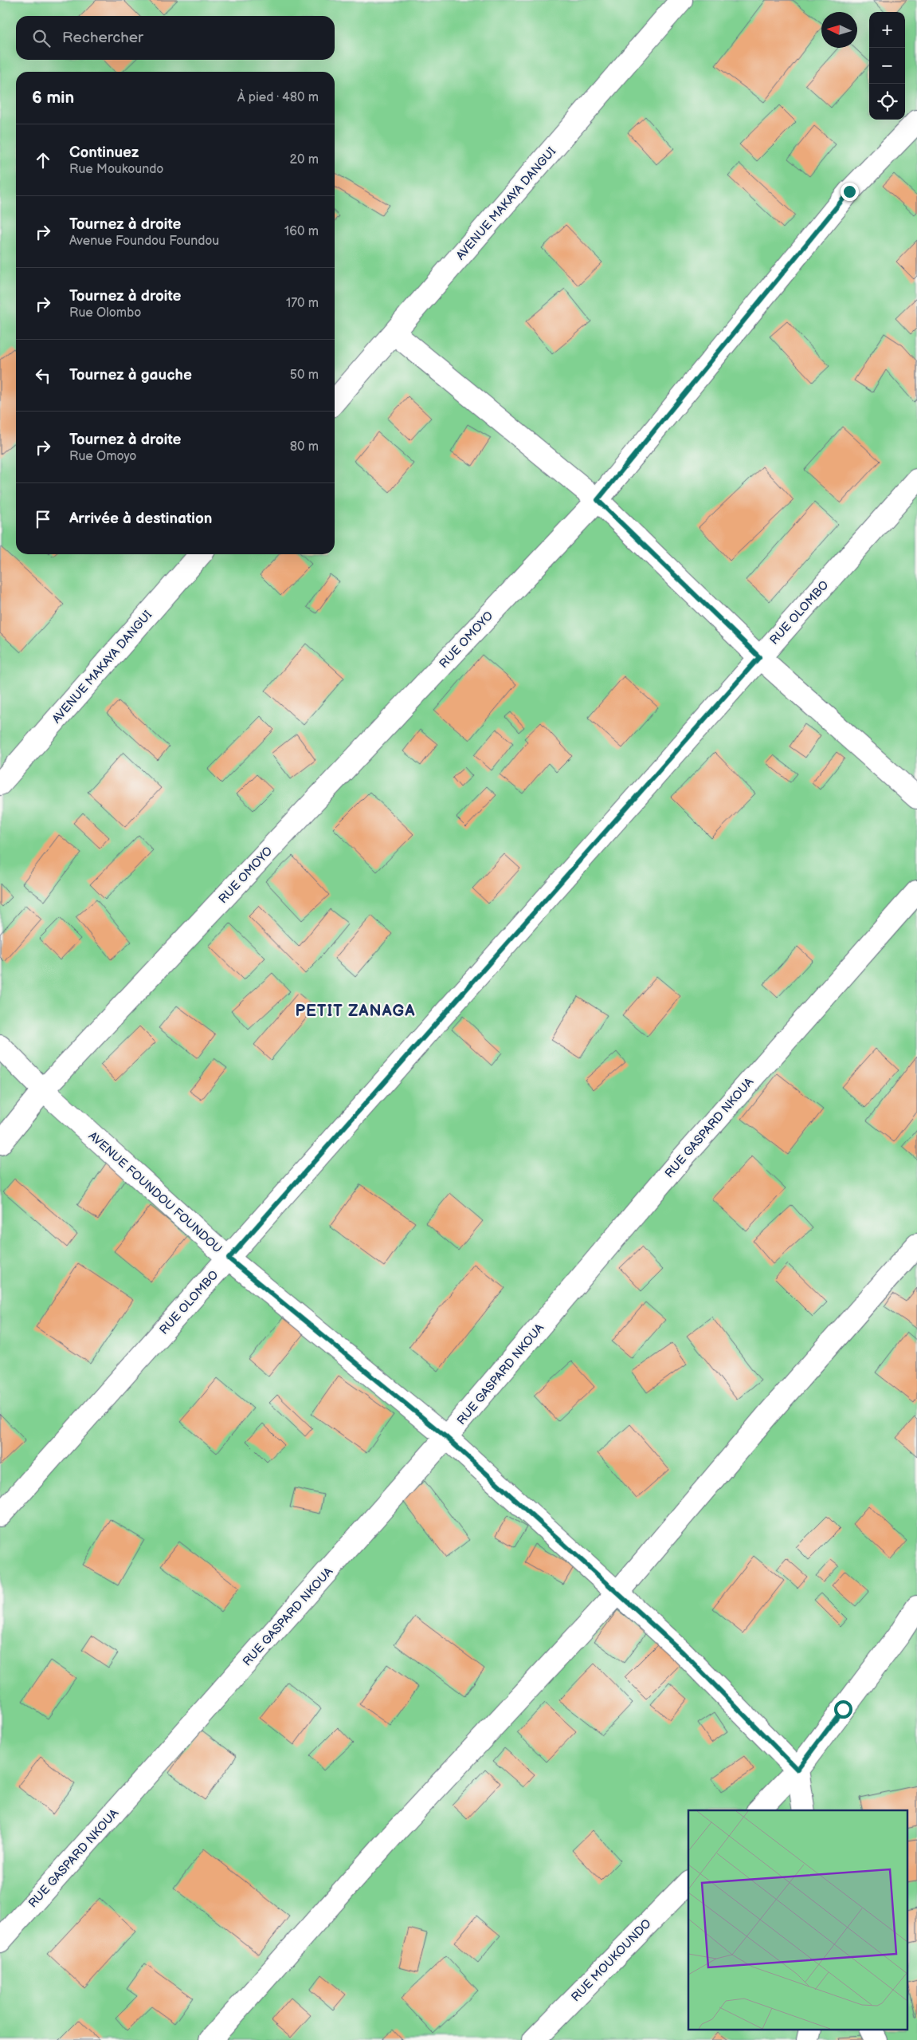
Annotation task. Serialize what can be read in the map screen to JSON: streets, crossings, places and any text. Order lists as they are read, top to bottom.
{
  "streets": {
    "street": [
      "AVENUE MAKAYA DANGUI",
      "RUE OLOMBO",
      "RUE OMOYO",
      "RUE GASPARD NKOUA",
      "AVENUE FOUNDOU FOUNDOU",
      "RUE MOUKOUNDO"
    ]
  },
  "crossings": [
    ["RUE OLOMBO", "AVENUE FOUNDOU FOUNDOU"],
    ["RUE OMOYO", "AVENUE FOUNDOU FOUNDOU"],
    ["RUE GASPARD NKOUA", "AVENUE FOUNDOU FOUNDOU"]
  ],
  "districts": ["PETIT ZANAGA"],
  "north": "left",
  "page": {
    "map_buttons": ["+", "−"],
    "search": "Rechercher",
    "heading": ["6 min", "À pied · 480 m"],
    "list": [
      ["Continuez", "Rue Moukoundo", "20 m"],
      ["Tournez à droite", "Avenue Foundou Foundou", "160 m"],
      ["Tournez à droite", "Rue Olombo", "170 m"],
      ["Tournez à gauche", "50 m"],
      ["Tournez à droite", "Rue Omoyo", "80 m"],
      "Arrivée à destination"
    ]
  }
}
